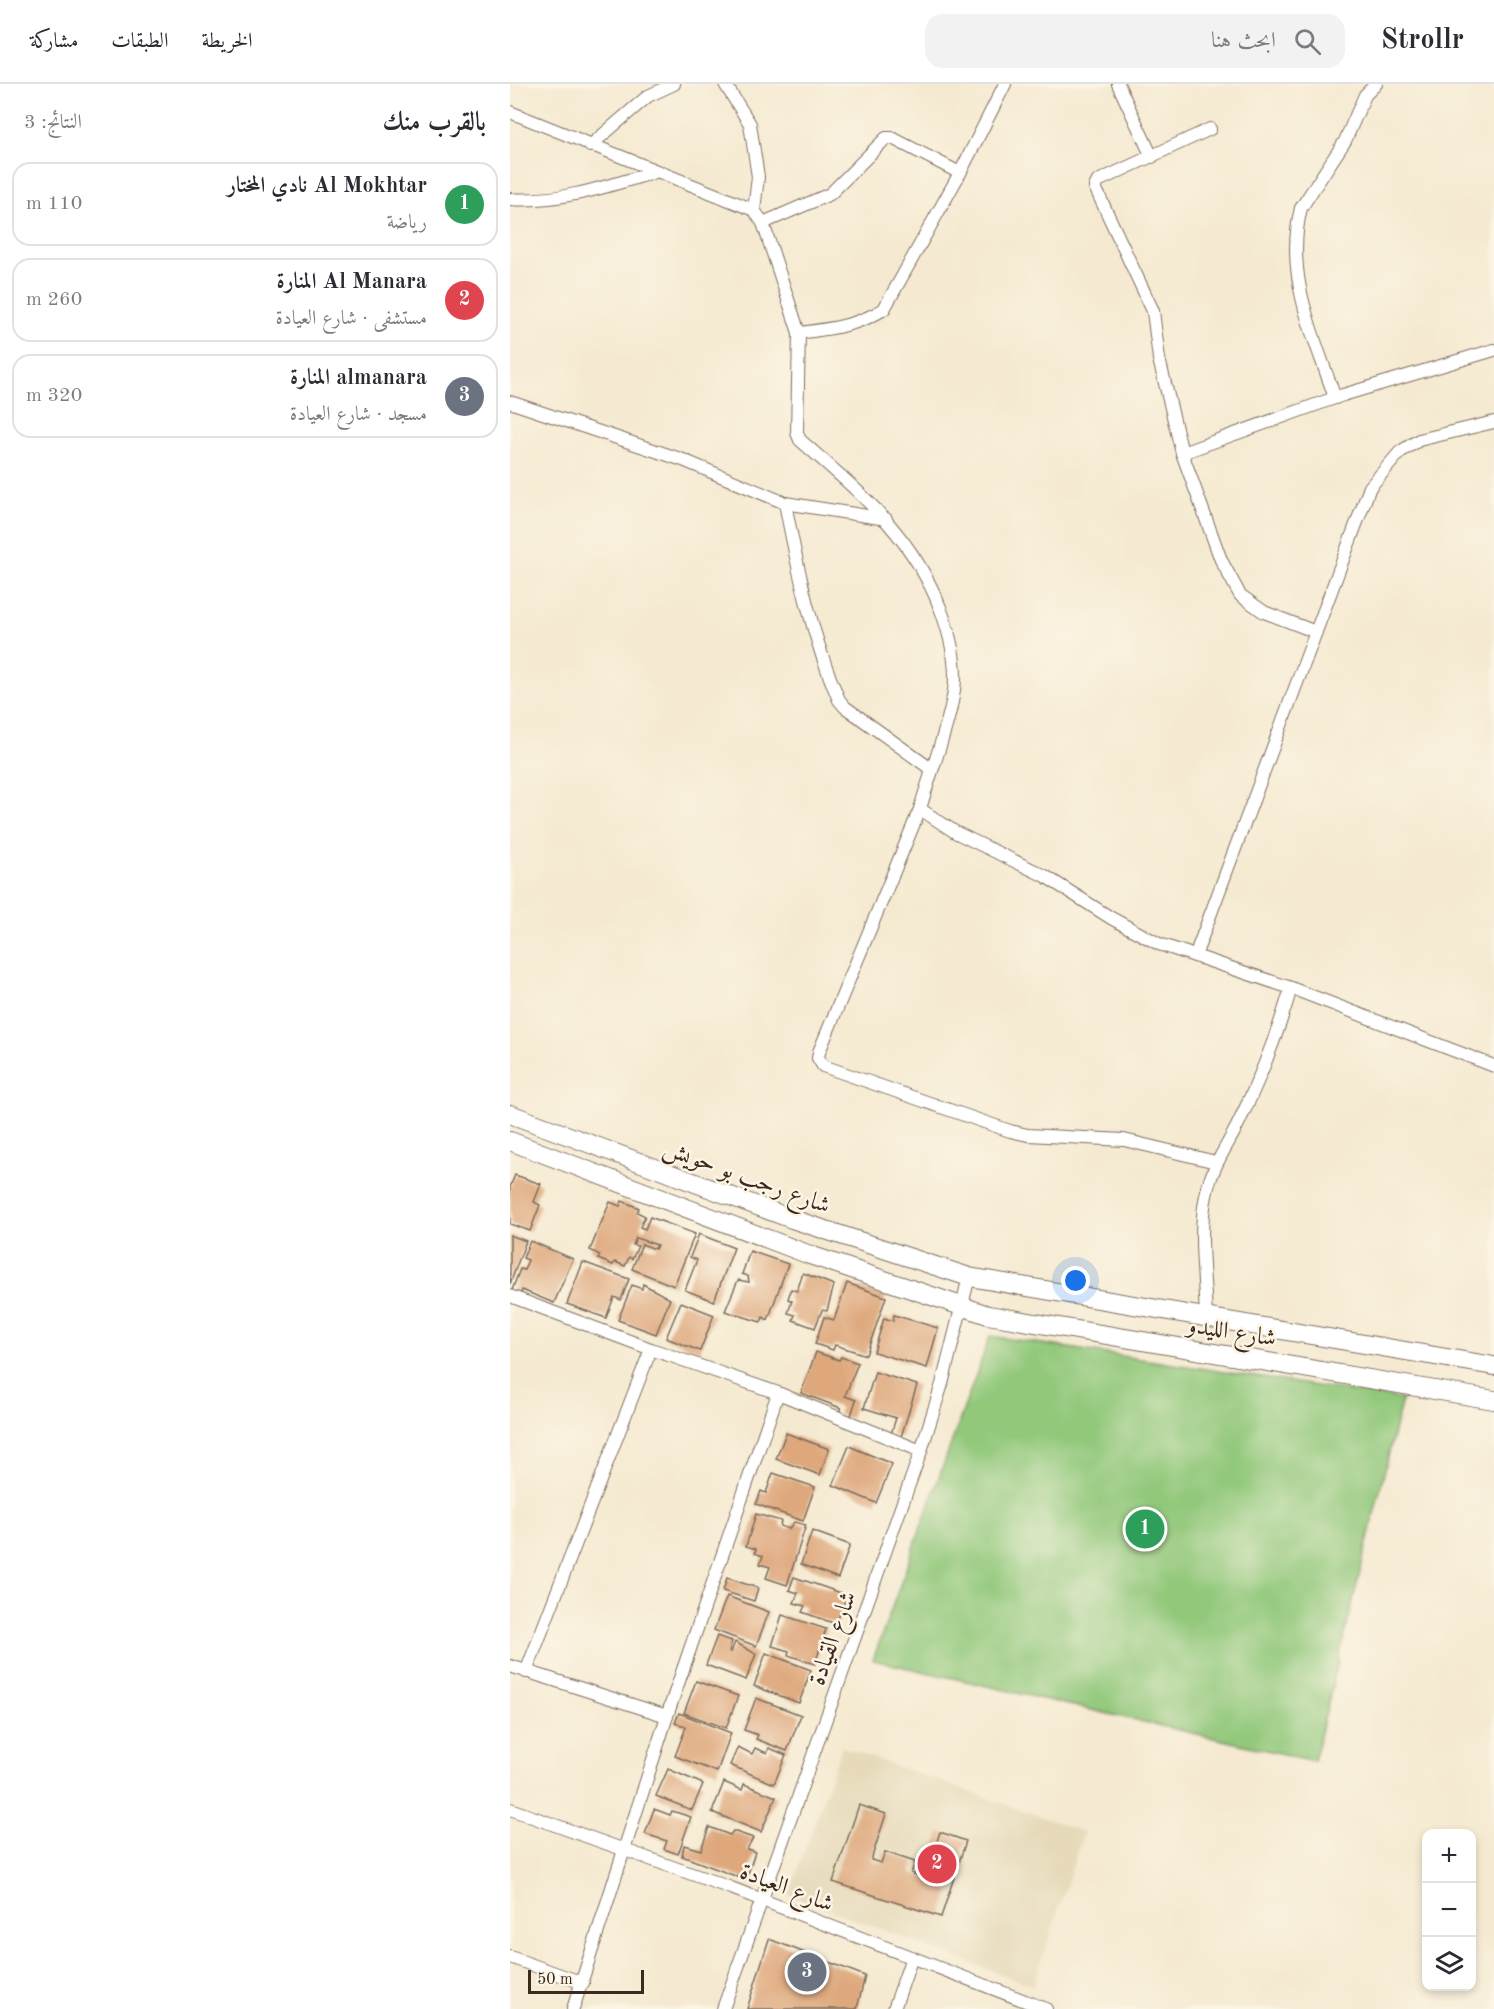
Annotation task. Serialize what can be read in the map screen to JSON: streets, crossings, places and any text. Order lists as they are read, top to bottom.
{
  "streets": {
    "main road": ["شارع رجب بو حويش", "شارع الليدو"],
    "street": ["شارع القيادة", "شارع العيادة"]
  },
  "crossings": [
    ["شارع رجب بو حويش", "شارع الليدو"],
    ["شارع رجب بو حويش", "شارع القيادة"],
    ["شارع الليدو", "شارع القيادة"],
    ["شارع القيادة", "شارع العيادة"]
  ],
  "scale_bar": "50 m",
  "page": {
    "header": "Strollr",
    "search": "ابحث هنا",
    "nav": ["الخريطة", "الطبقات", "مشاركة"],
    "heading": ["بالقرب منك", "النتائج: 3"],
    "list": [
      {
        "mark": "1",
        "name": "Al Mokhtar نادي المختار",
        "note": "رياضة",
        "value": "110 m"
      },
      {
        "mark": "2",
        "name": "Al Manara المنارة",
        "note": "مستشفى · شارع العيادة",
        "value": "260 m"
      },
      {
        "mark": "3",
        "name": "almanara المنارة",
        "note": "مسجد · شارع العيادة",
        "value": "320 m"
      }
    ],
    "pins": ["1", "2", "3"],
    "map_buttons": ["+", "−"],
    "scale": "50 m"
  }
}
